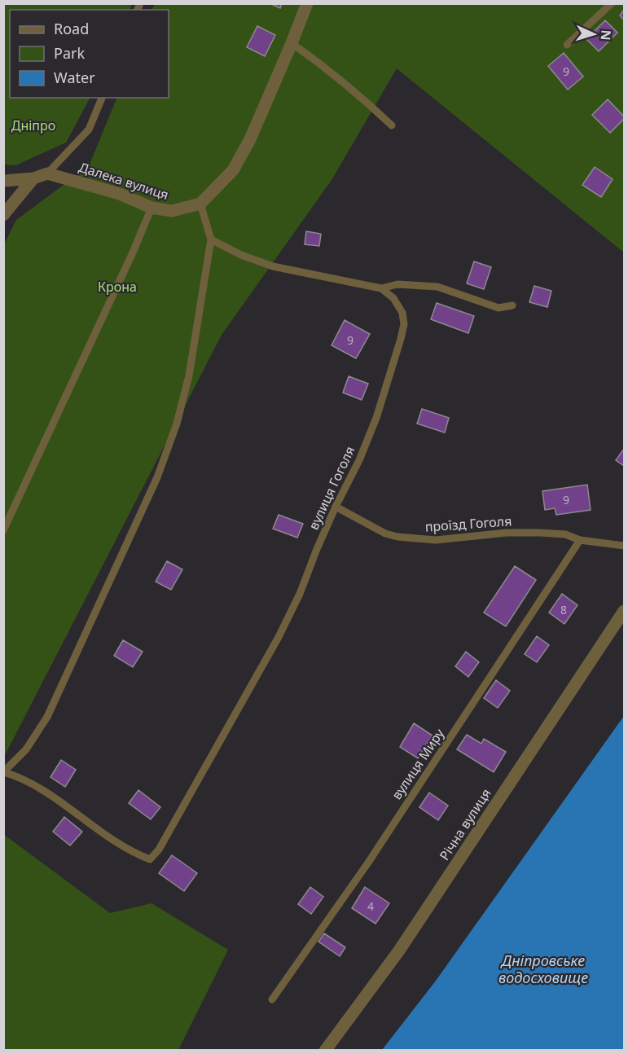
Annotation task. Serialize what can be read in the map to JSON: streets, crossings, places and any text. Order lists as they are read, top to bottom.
{
  "streets": {
    "street": ["Далека вулиця", "Річна вулиця"],
    "lane": ["вулиця Гоголя", "проїзд Гоголя", "вулиця Миру"]
  },
  "crossings": [
    ["вулиця Гоголя", "проїзд Гоголя"],
    ["проїзд Гоголя", "вулиця Миру"]
  ],
  "water": ["Дніпровське водосховище"],
  "parks": ["Дніпро", "Крона"],
  "house_numbers": [
    "9",
    "9",
    "9",
    "8",
    "4"
  ],
  "legend": ["Road", "Park", "Water"],
  "north": "right"
}
